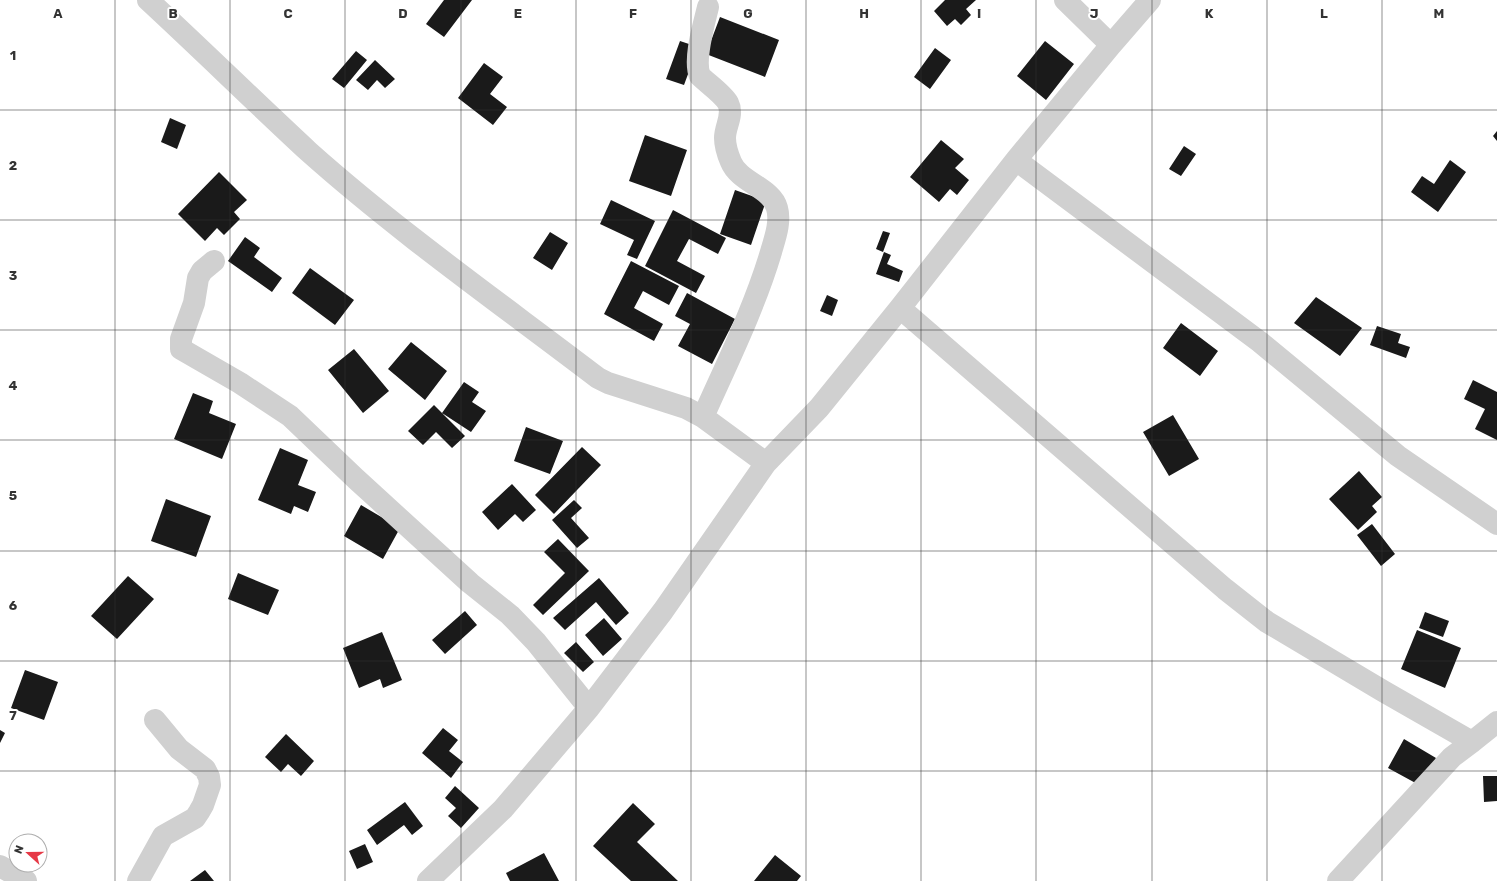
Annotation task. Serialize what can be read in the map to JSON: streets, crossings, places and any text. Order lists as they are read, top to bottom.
{
  "north": "left",
  "grid": {
    "columns": [
      "A",
      "B",
      "C",
      "D",
      "E",
      "F",
      "G",
      "H",
      "I",
      "J",
      "K",
      "L",
      "M"
    ],
    "rows": [
      "1",
      "2",
      "3",
      "4",
      "5",
      "6",
      "7"
    ]
  }
}
